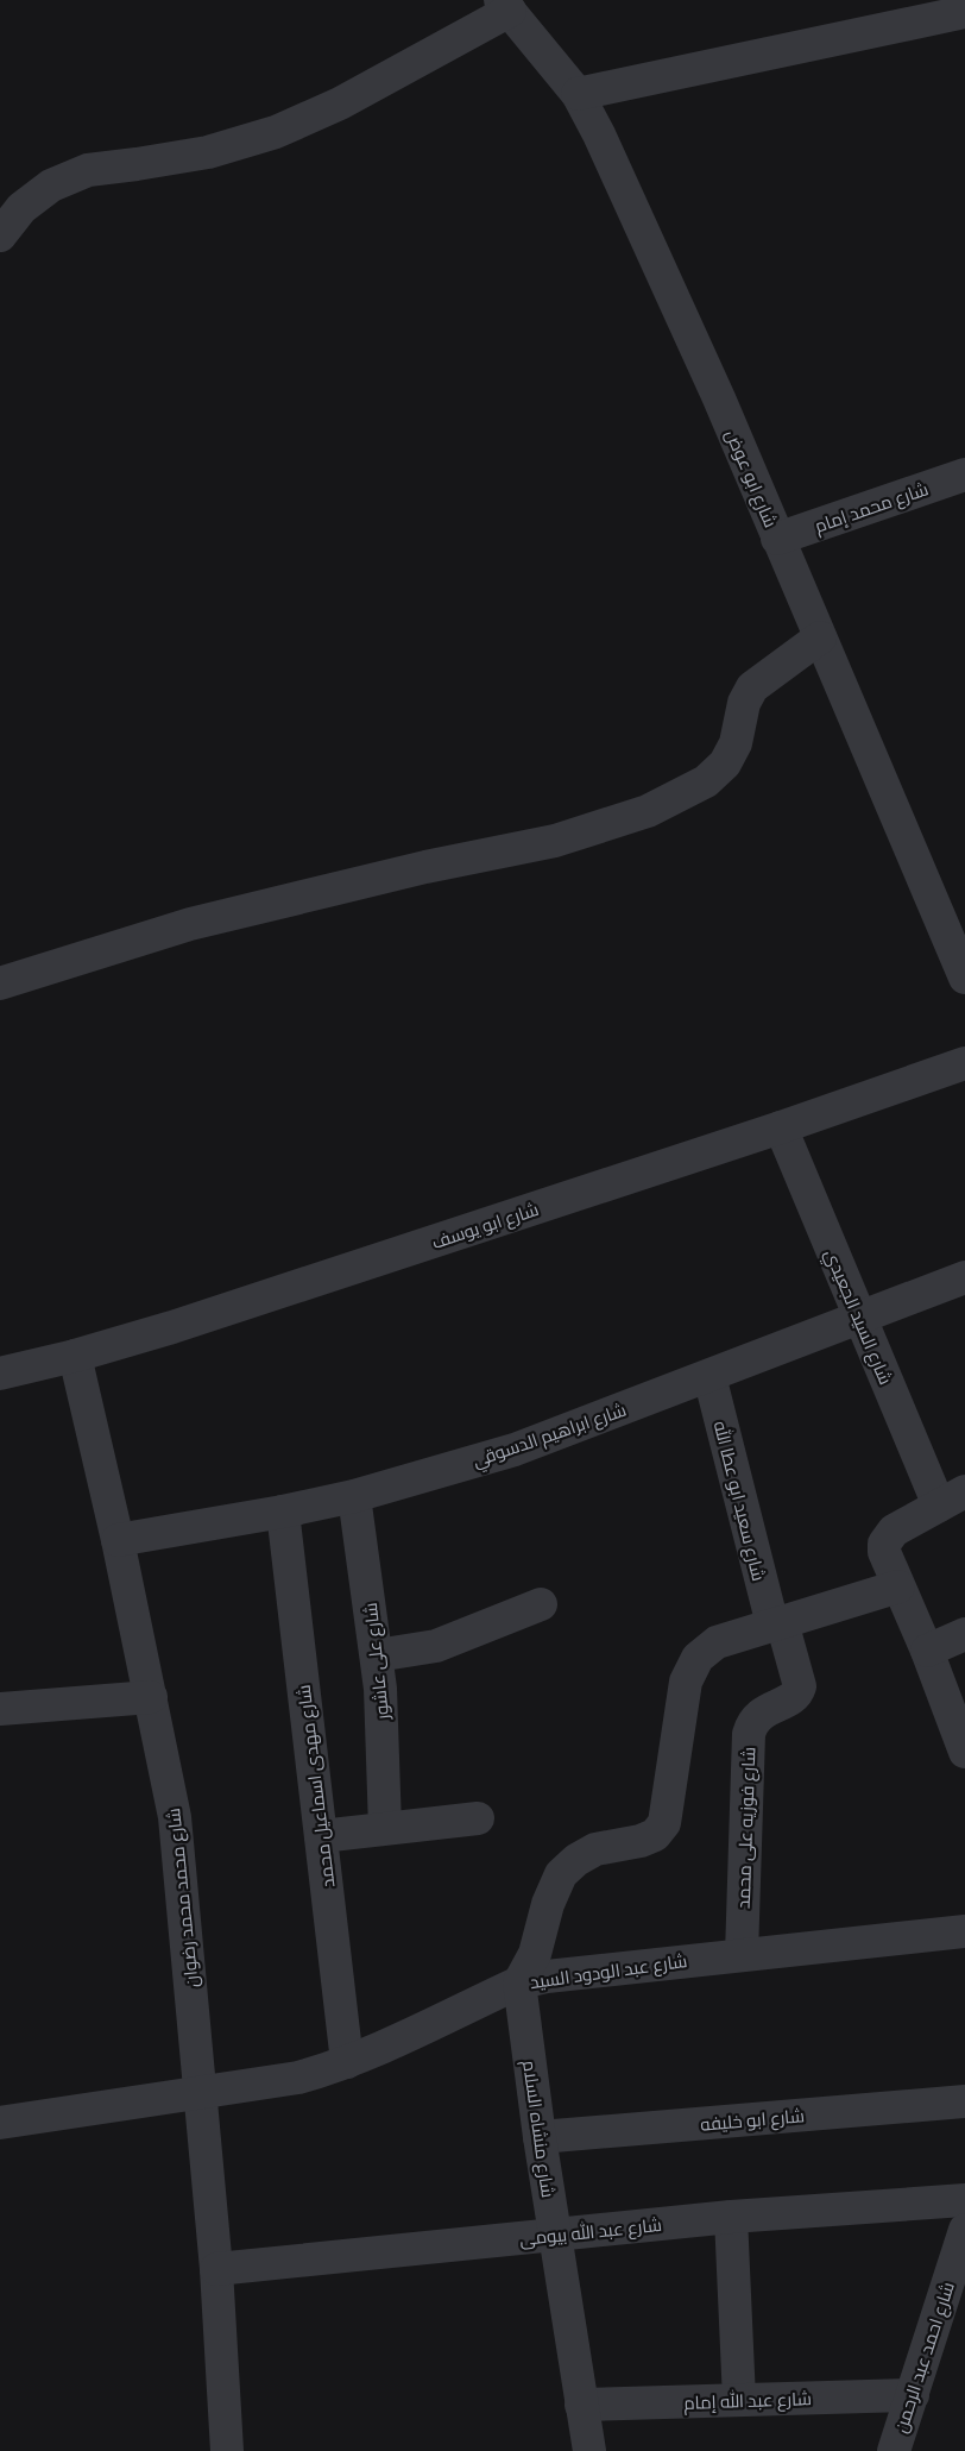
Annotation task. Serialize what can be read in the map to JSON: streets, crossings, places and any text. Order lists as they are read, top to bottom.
{
  "streets": {
    "street": [
      "شارع ابو عوض",
      "شارع محمد إمام",
      "شارع ابو يوسف",
      "شارع السيد الجعيدي",
      "شارع ابراهيم الدسوقي",
      "شارع سعيد ابو عطا الله",
      "شارع على عاشور",
      "شارع مهدى اسماعيل محمد",
      "شارع فوزيه على محمد",
      "شارع محمد محمد رضوان",
      "شارع عبد الودود السيد",
      "شارع ابو خليفه",
      "شارع منشاه السلام",
      "شارع عبد الله بيومى",
      "شارع احمد عبد الرحمن",
      "شارع عبد الله إمام"
    ]
  },
  "crossings": [
    ["شارع ابو عوض", "شارع محمد إمام"],
    ["شارع ابو يوسف", "شارع السيد الجعيدي"],
    ["شارع ابو يوسف", "شارع محمد محمد رضوان"],
    ["شارع السيد الجعيدي", "شارع ابراهيم الدسوقي"],
    ["شارع ابراهيم الدسوقي", "شارع سعيد ابو عطا الله"],
    ["شارع ابراهيم الدسوقي", "شارع على عاشور"],
    ["شارع ابراهيم الدسوقي", "شارع مهدى اسماعيل محمد"],
    ["شارع ابراهيم الدسوقي", "شارع محمد محمد رضوان"],
    ["شارع سعيد ابو عطا الله", "شارع فوزيه على محمد"],
    ["شارع مهدى اسماعيل محمد", "شارع عبد الودود السيد"],
    ["شارع فوزيه على محمد", "شارع عبد الودود السيد"],
    ["شارع محمد محمد رضوان", "شارع عبد الودود السيد"],
    ["شارع محمد محمد رضوان", "شارع عبد الله بيومى"],
    ["شارع عبد الودود السيد", "شارع منشاه السلام"],
    ["شارع ابو خليفه", "شارع منشاه السلام"],
    ["شارع منشاه السلام", "شارع عبد الله بيومى"],
    ["شارع منشاه السلام", "شارع عبد الله إمام"],
    ["شارع احمد عبد الرحمن", "شارع عبد الله إمام"]
  ]
}
